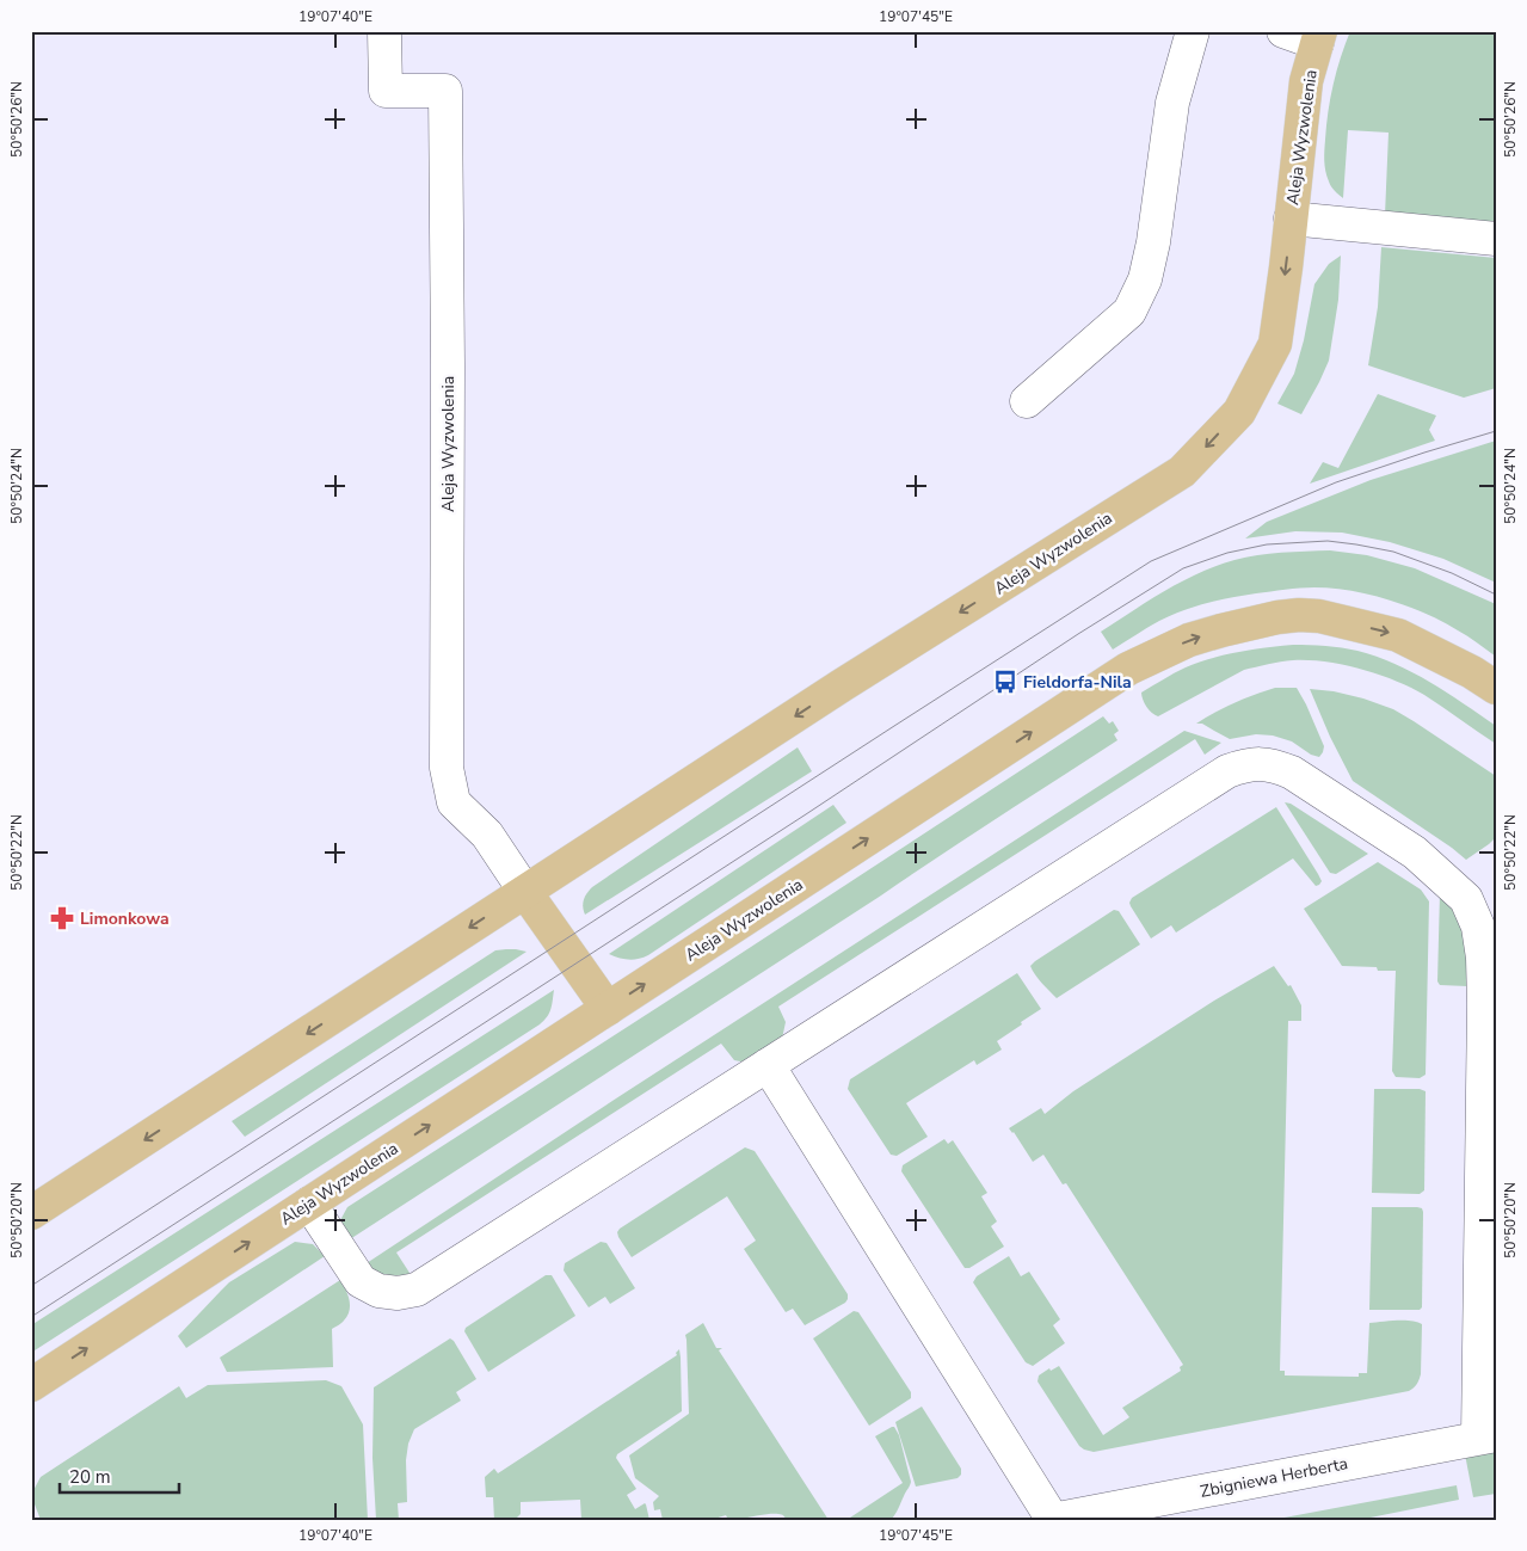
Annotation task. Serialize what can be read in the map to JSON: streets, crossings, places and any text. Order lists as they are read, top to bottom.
{
  "streets": {
    "main road": ["Aleja Wyzwolenia"],
    "street": ["Zbigniewa Herberta"]
  },
  "places": {
    "bus stop": ["Fieldorfa-Nila"],
    "pharmacy": ["Limonkowa"]
  },
  "scale_bar": "20 m",
  "coordinates": [
    "19°07'40\"E",
    "19°07'45\"E",
    "50°50'26\"N",
    "50°50'24\"N",
    "50°50'22\"N",
    "50°50'20\"N"
  ]
}
